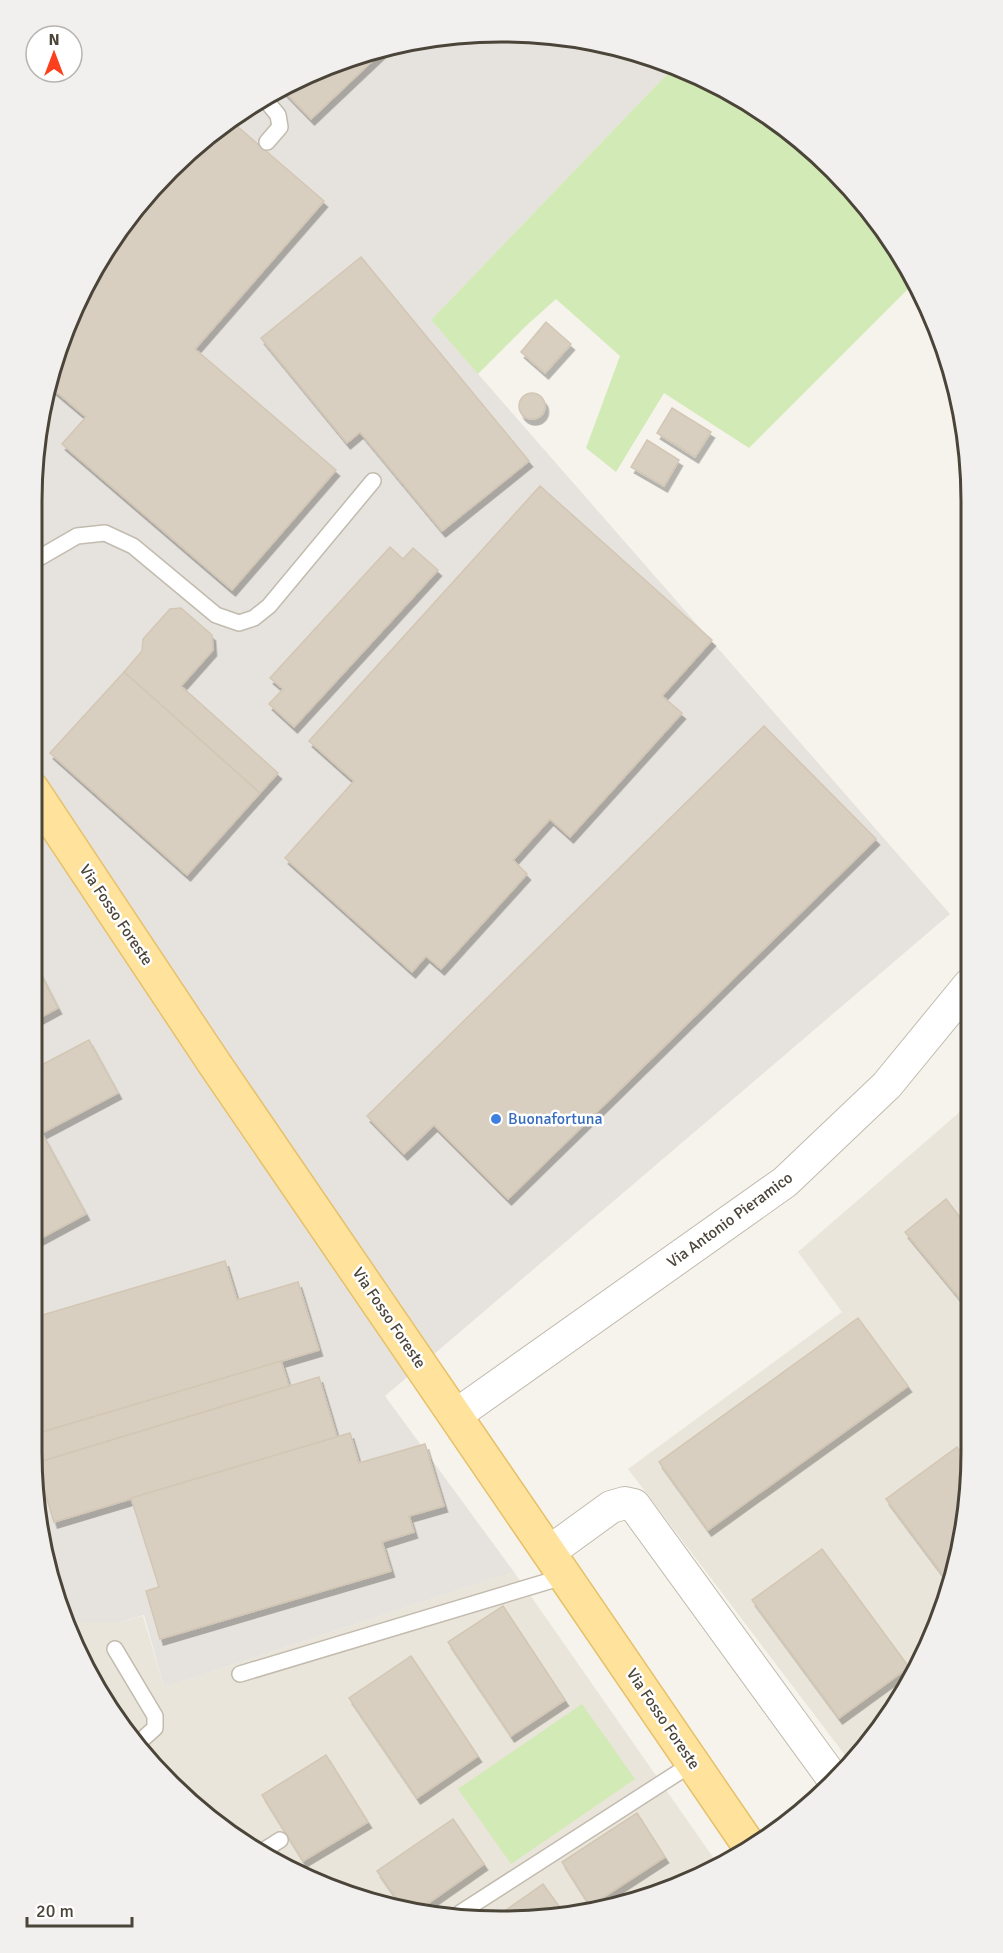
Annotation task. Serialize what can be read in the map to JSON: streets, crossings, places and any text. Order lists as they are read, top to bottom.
{
  "streets": {
    "main road": ["Via Fosso Foreste"],
    "street": ["Via Antonio Pieramico"]
  },
  "crossings": [
    ["Via Fosso Foreste", "Via Antonio Pieramico"]
  ],
  "places": ["Buonafortuna"],
  "scale_bar": "20 m",
  "north": "top"
}
